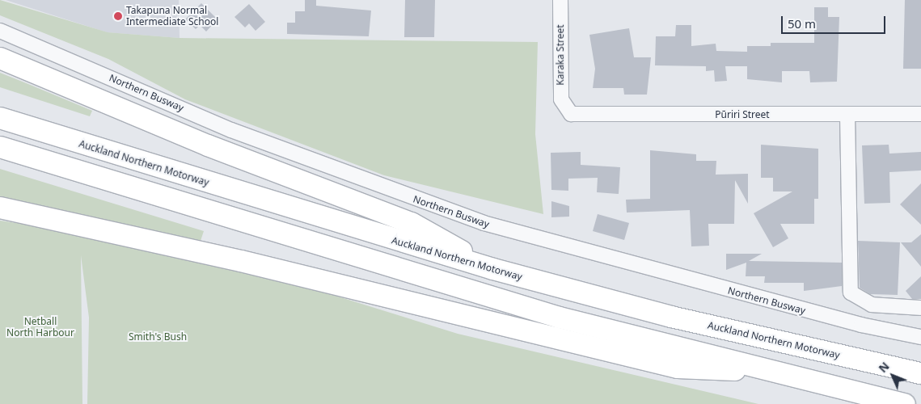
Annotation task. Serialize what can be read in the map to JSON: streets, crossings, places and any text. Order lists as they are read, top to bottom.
{
  "streets": {
    "highway": ["Auckland Northern Motorway"],
    "street": ["Karaka Street", "Northern Busway", "Pūriri Street"]
  },
  "crossings": [
    ["Karaka Street", "Pūriri Street"]
  ],
  "parks": ["Netball North Harbour", "Smith's Bush"],
  "places": ["Takapuna Normal Intermediate School"],
  "scale_bar": "50 m",
  "north": "top left"
}
